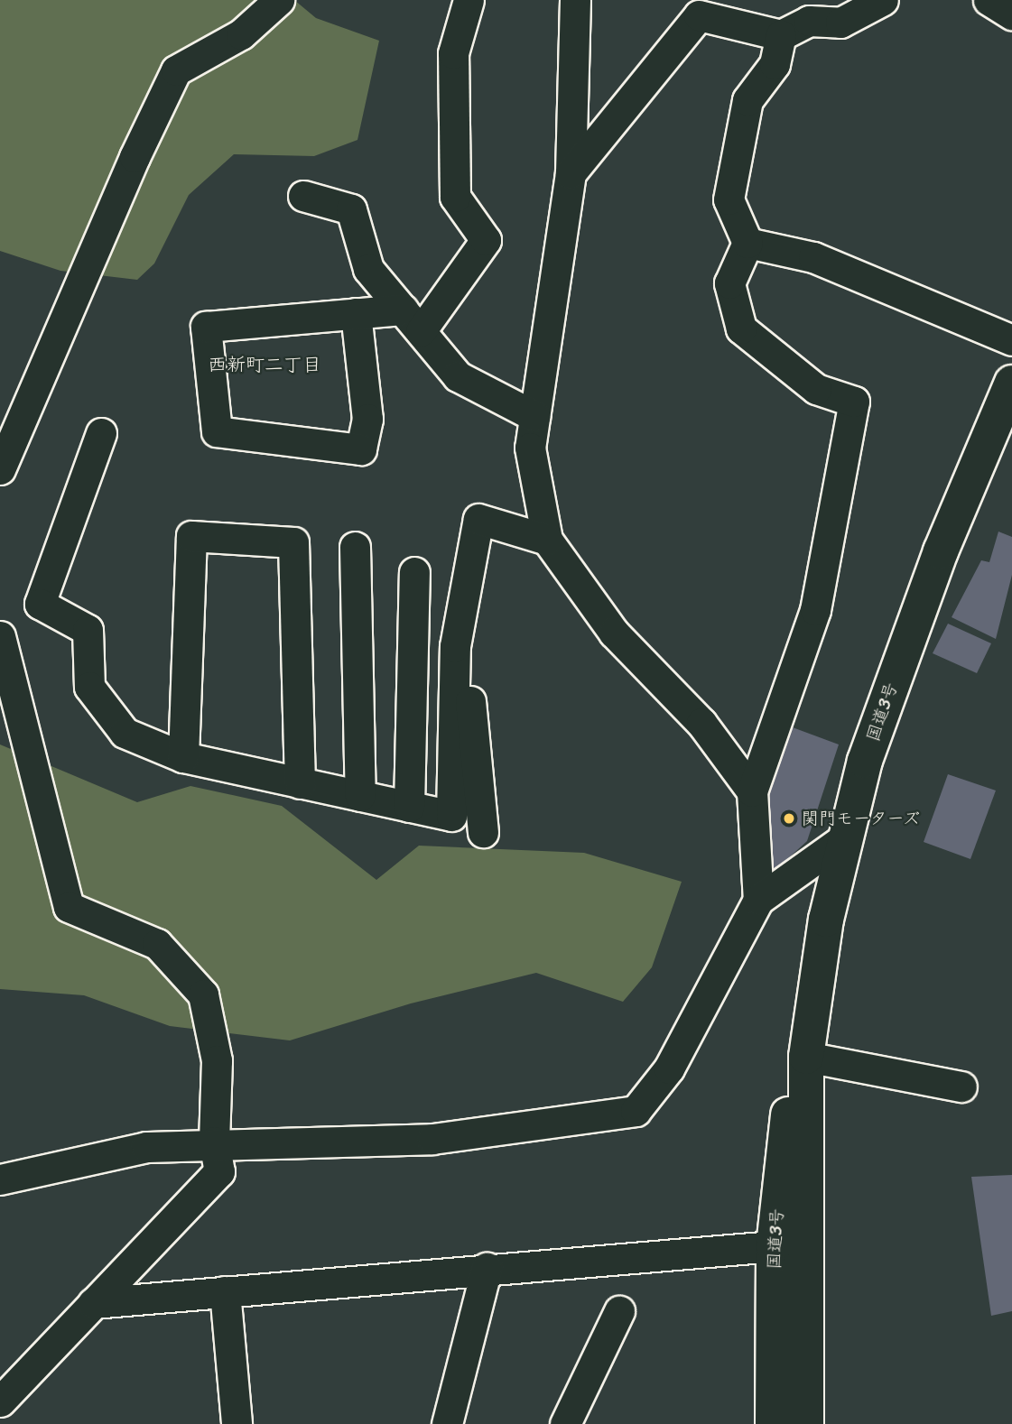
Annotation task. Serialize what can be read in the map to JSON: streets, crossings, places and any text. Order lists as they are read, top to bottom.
{
  "streets": {
    "highway": ["国道3号"]
  },
  "districts": ["西新町二丁目"],
  "places": ["関門モーターズ"]
}
